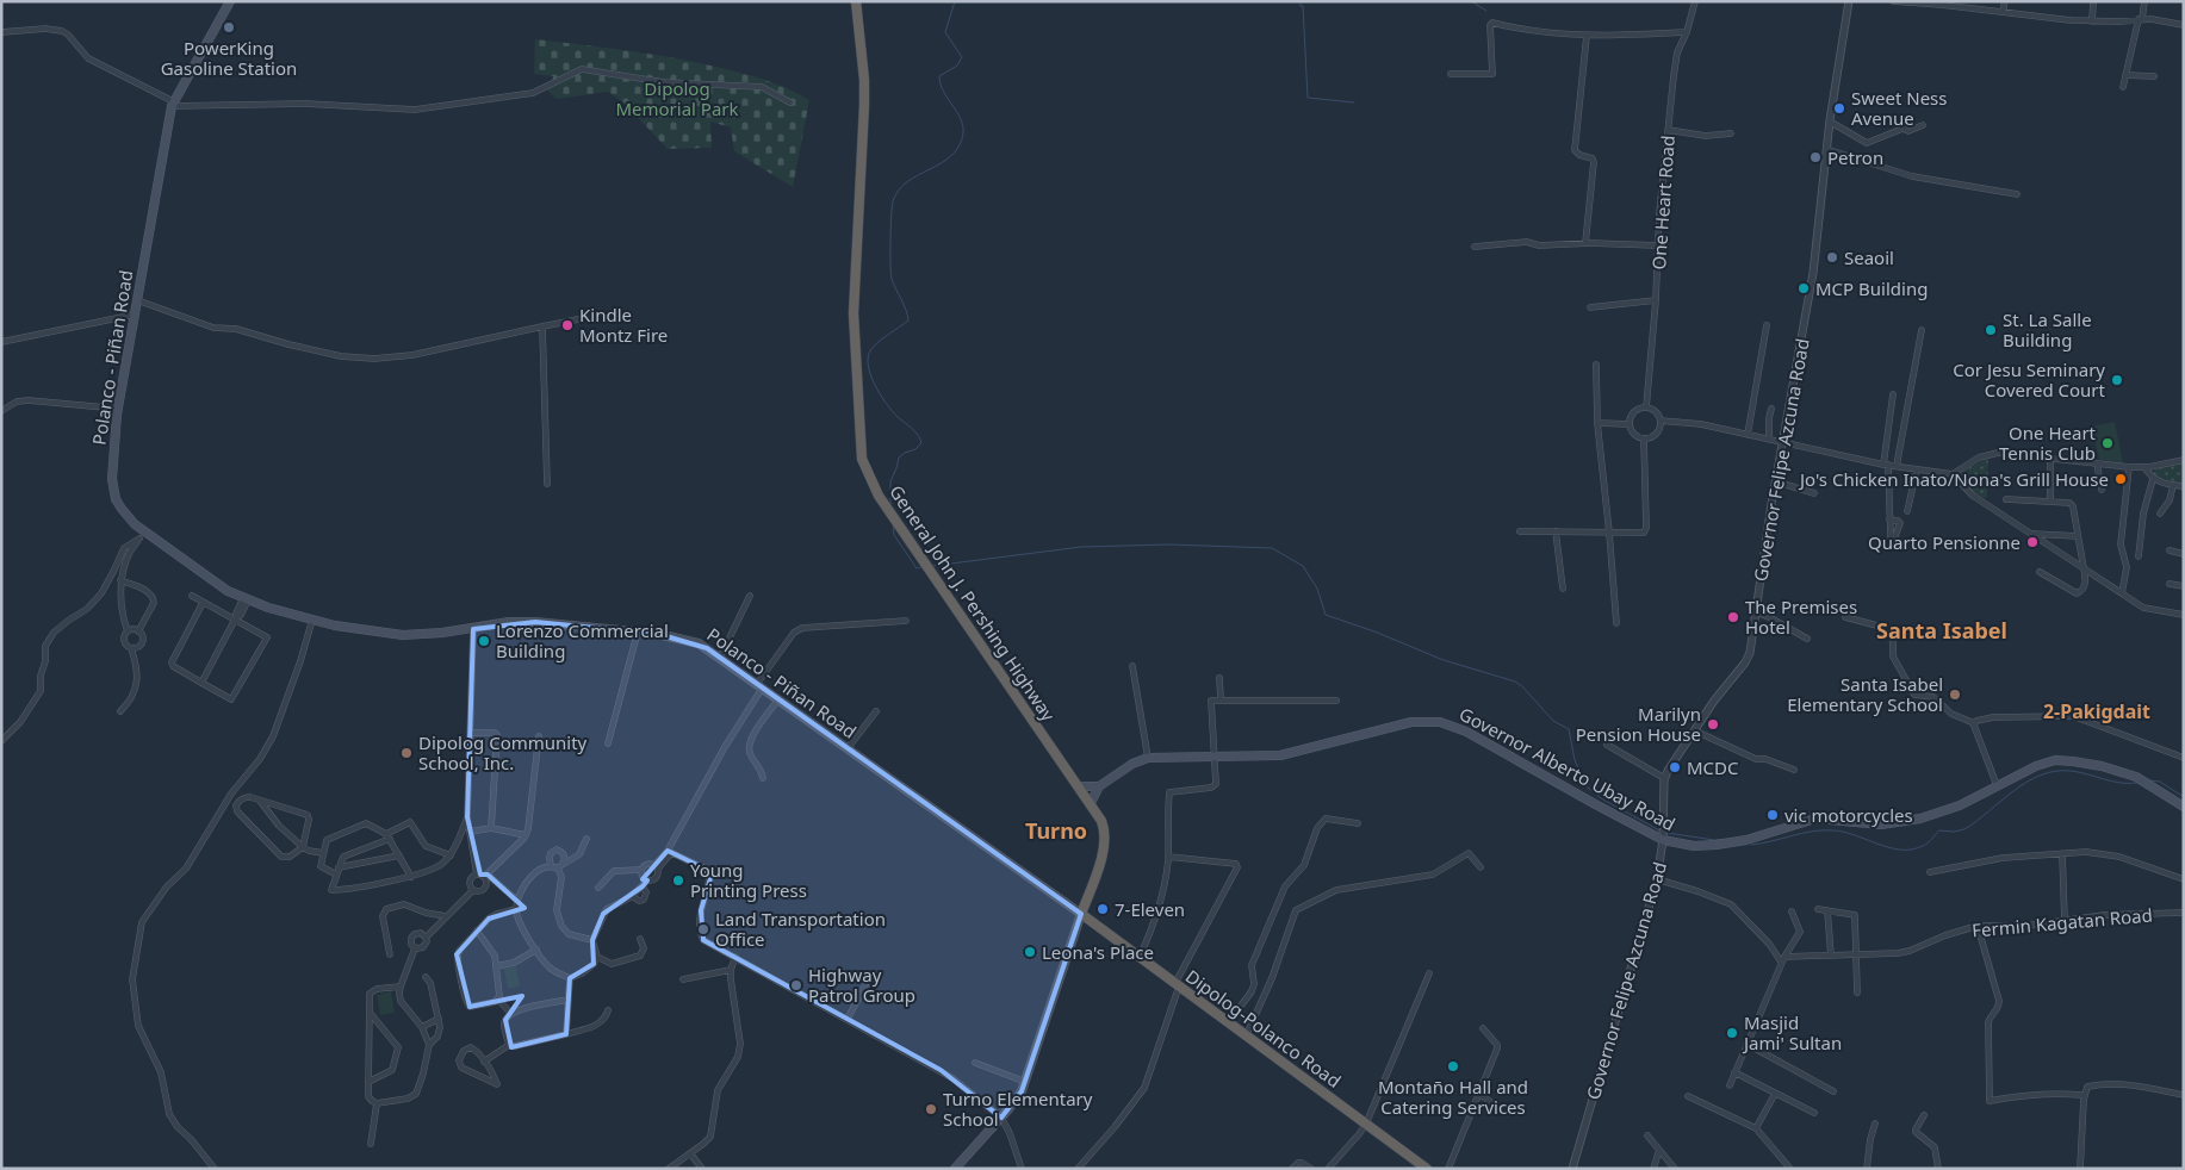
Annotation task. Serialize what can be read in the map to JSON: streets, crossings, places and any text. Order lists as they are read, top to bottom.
{
  "streets": {
    "highway": ["General John J. Pershing Highway", "Dipolog-Polanco Road"],
    "main road": ["Polanco - Piñan Road", "Governor Alberto Ubay Road"],
    "street": ["One Heart Road", "Governor Felipe Azcuna Road", "Fermin Kagatan Road"]
  },
  "crossings": [
    ["Polanco - Piñan Road", "General John J. Pershing Highway"],
    ["Polanco - Piñan Road", "Dipolog-Polanco Road"],
    ["Governor Felipe Azcuna Road", "Governor Alberto Ubay Road"],
    ["General John J. Pershing Highway", "Governor Alberto Ubay Road"],
    ["General John J. Pershing Highway", "Dipolog-Polanco Road"]
  ],
  "districts": ["Santa Isabel", "2-Pakigdait", "Turno"],
  "parks": ["Dipolog Memorial Park"],
  "places": [
    "PowerKing Gasoline Station",
    "Sweet Ness Avenue",
    "Petron",
    "Seaoil",
    "MCP Building",
    "Kindle Montz Fire",
    "St. La Salle Building",
    "Cor Jesu Seminary Covered Court",
    "One Heart Tennis Club",
    "Jo's Chicken Inato/Nona's Grill House",
    "Quarto Pensionne",
    "The Premises Hotel",
    "Lorenzo Commercial Building",
    "Santa Isabel Elementary School",
    "Marilyn Pension House",
    "Dipolog Community School, Inc.",
    "MCDC",
    "vic motorcycles",
    "Young Printing Press",
    "7-Eleven",
    "Land Transportation Office",
    "Leona's Place",
    "Highway Patrol Group",
    "Masjid Jami' Sultan",
    "Montaño Hall and Catering Services",
    "Turno Elementary School"
  ]
}
